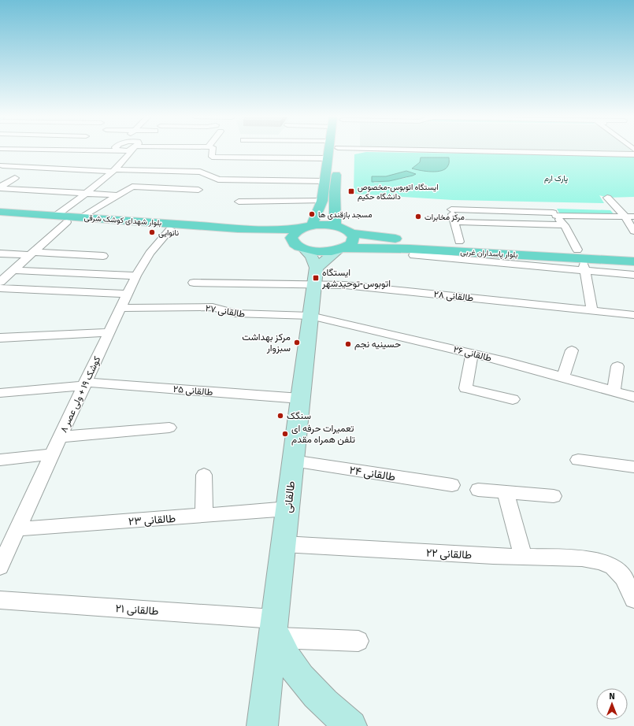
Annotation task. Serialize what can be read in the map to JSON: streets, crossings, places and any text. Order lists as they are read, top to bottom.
{
  "streets": {
    "main road": ["بلوار شهدای کوشک شرقی", "بلوار پاسداران غربی", "طالقانی"],
    "street": [
      "طالقانی ۲۸",
      "طالقانی ۲۷",
      "طالقانی ۲۶",
      "طالقانی ۲۵",
      "کوشک ۱۹ + ولی عصر ۸",
      "طالقانی ۲۴",
      "طالقانی ۲۳",
      "طالقانی ۲۲",
      "طالقانی ۲۱"
    ]
  },
  "crossings": [
    ["بلوار شهدای کوشک شرقی", "بلوار پاسداران غربی"],
    ["بلوار شهدای کوشک شرقی", "کوشک ۱۹ + ولی عصر ۸"],
    ["طالقانی ۲۸", "طالقانی"],
    ["طالقانی ۲۷", "طالقانی ۲۶"],
    ["طالقانی ۲۷", "کوشک ۱۹ + ولی عصر ۸"],
    ["طالقانی ۲۷", "طالقانی"],
    ["طالقانی ۲۶", "طالقانی"],
    ["طالقانی ۲۵", "کوشک ۱۹ + ولی عصر ۸"],
    ["طالقانی ۲۵", "طالقانی"],
    ["کوشک ۱۹ + ولی عصر ۸", "طالقانی ۲۳"],
    ["طالقانی ۲۴", "طالقانی"],
    ["طالقانی", "طالقانی ۲۳"],
    ["طالقانی", "طالقانی ۲۲"],
    ["طالقانی", "طالقانی ۲۱"]
  ],
  "parks": ["پارک ارم"],
  "places": {
    "transit": ["ایستگاه اتوبوس-مخصوص دانشگاه حکیم", "ایستگاه اتوبوس-توحیدشهر"],
    "other": [
      "مسجد بازقندی ها",
      "مرکز مخابرات",
      "نانوایی",
      "مرکز بهداشت سبزوار",
      "حسینیه نجم",
      "سنگک",
      "تعمیرات حرفه ای تلفن همراه مقدم"
    ]
  },
  "north": "top"
}
